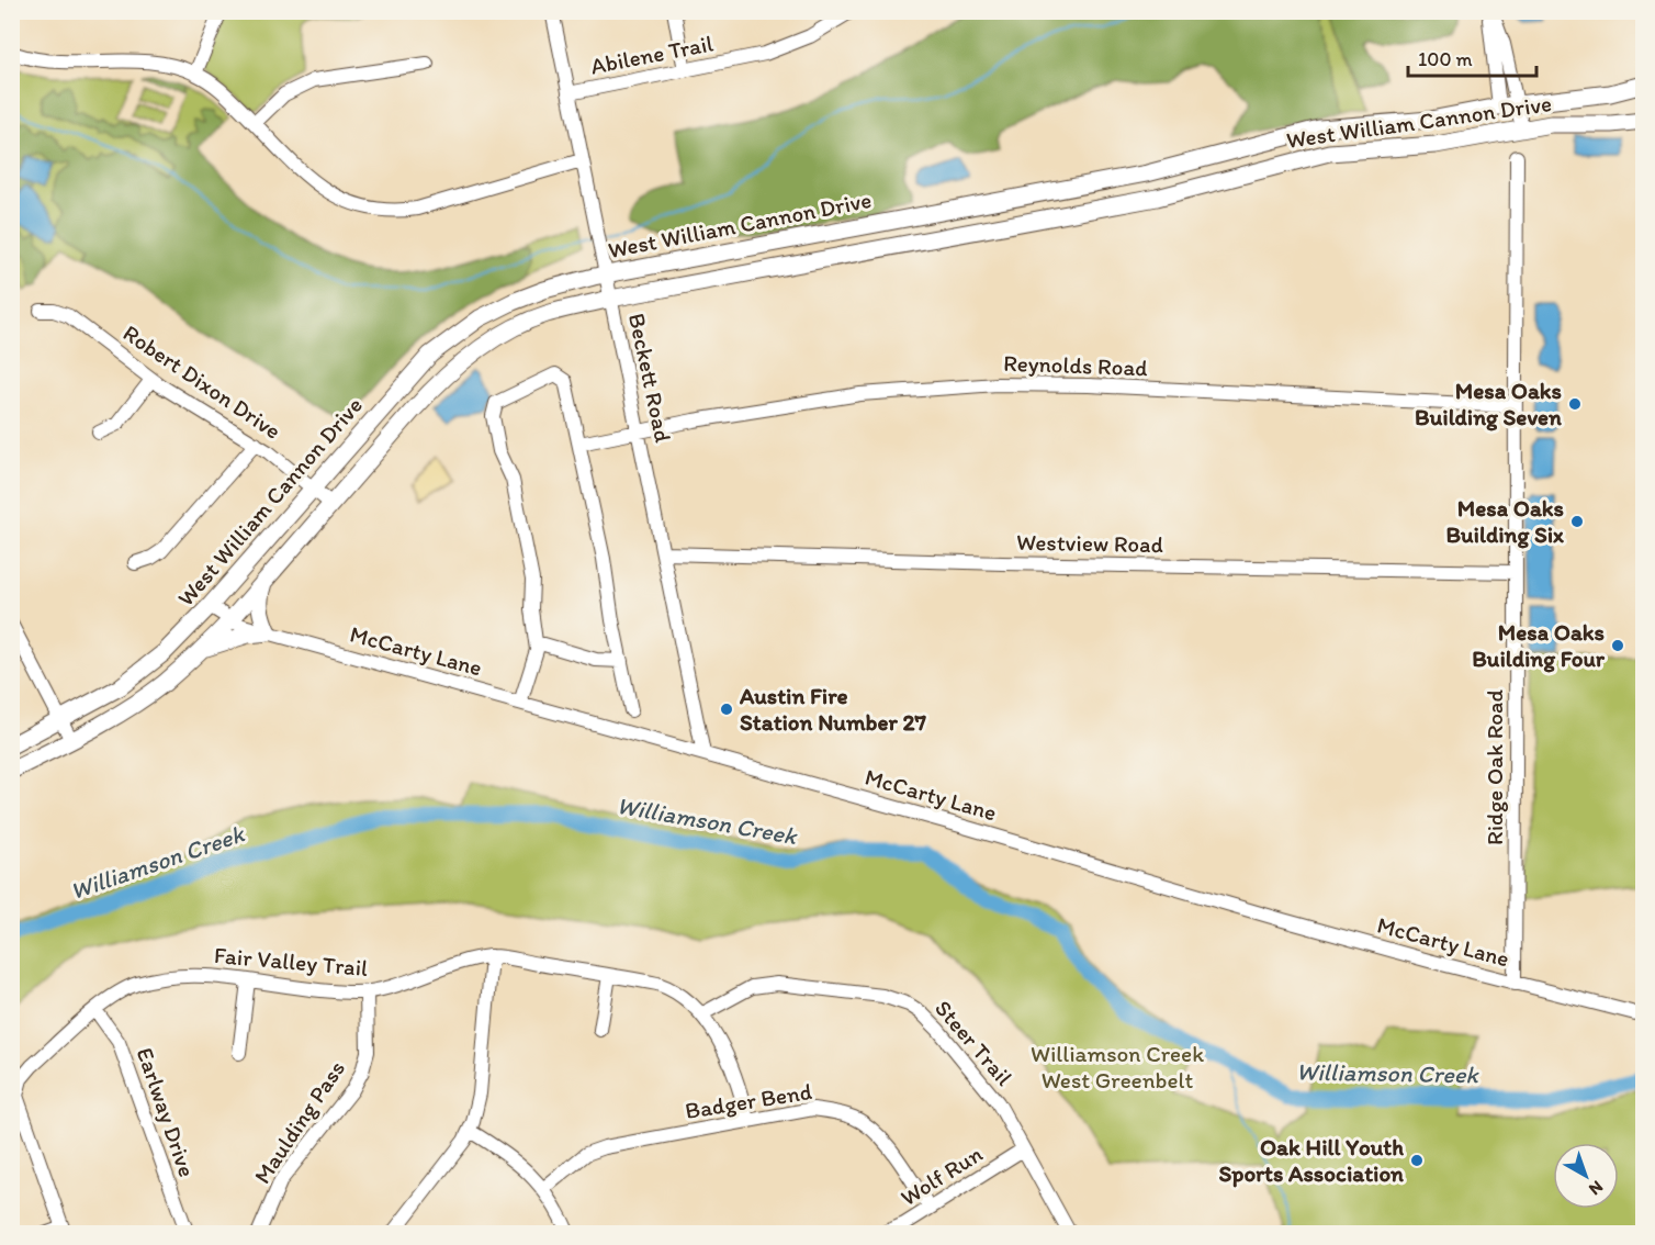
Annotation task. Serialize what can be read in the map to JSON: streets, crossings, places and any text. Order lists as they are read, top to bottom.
{
  "streets": {
    "main road": ["West William Cannon Drive"],
    "street": [
      "Abilene Trail",
      "Reynolds Road",
      "Beckett Road",
      "Robert Dixon Drive",
      "Westview Road",
      "McCarty Lane",
      "Ridge Oak Road",
      "Fair Valley Trail",
      "Steer Trail",
      "Badger Bend",
      "Earlway Drive",
      "Maulding Pass",
      "Wolf Run"
    ]
  },
  "crossings": [
    ["Abilene Trail", "Beckett Road"],
    ["West William Cannon Drive", "Beckett Road"],
    ["West William Cannon Drive", "Robert Dixon Drive"],
    ["West William Cannon Drive", "McCarty Lane"],
    ["Reynolds Road", "Beckett Road"],
    ["Reynolds Road", "Ridge Oak Road"],
    ["Beckett Road", "Westview Road"],
    ["Beckett Road", "McCarty Lane"],
    ["Westview Road", "Ridge Oak Road"],
    ["McCarty Lane", "Ridge Oak Road"],
    ["Fair Valley Trail", "Steer Trail"],
    ["Fair Valley Trail", "Badger Bend"],
    ["Fair Valley Trail", "Earlway Drive"],
    ["Fair Valley Trail", "Maulding Pass"],
    ["Steer Trail", "Wolf Run"],
    ["Badger Bend", "Wolf Run"]
  ],
  "water": ["Williamson Creek"],
  "parks": ["Williamson Creek West Greenbelt"],
  "places": [
    "Mesa Oaks Building Seven",
    "Mesa Oaks Building Six",
    "Mesa Oaks Building Four",
    "Austin Fire Station Number 27",
    "Oak Hill Youth Sports Association"
  ],
  "scale_bar": "100 m",
  "north": "bottom right"
}
